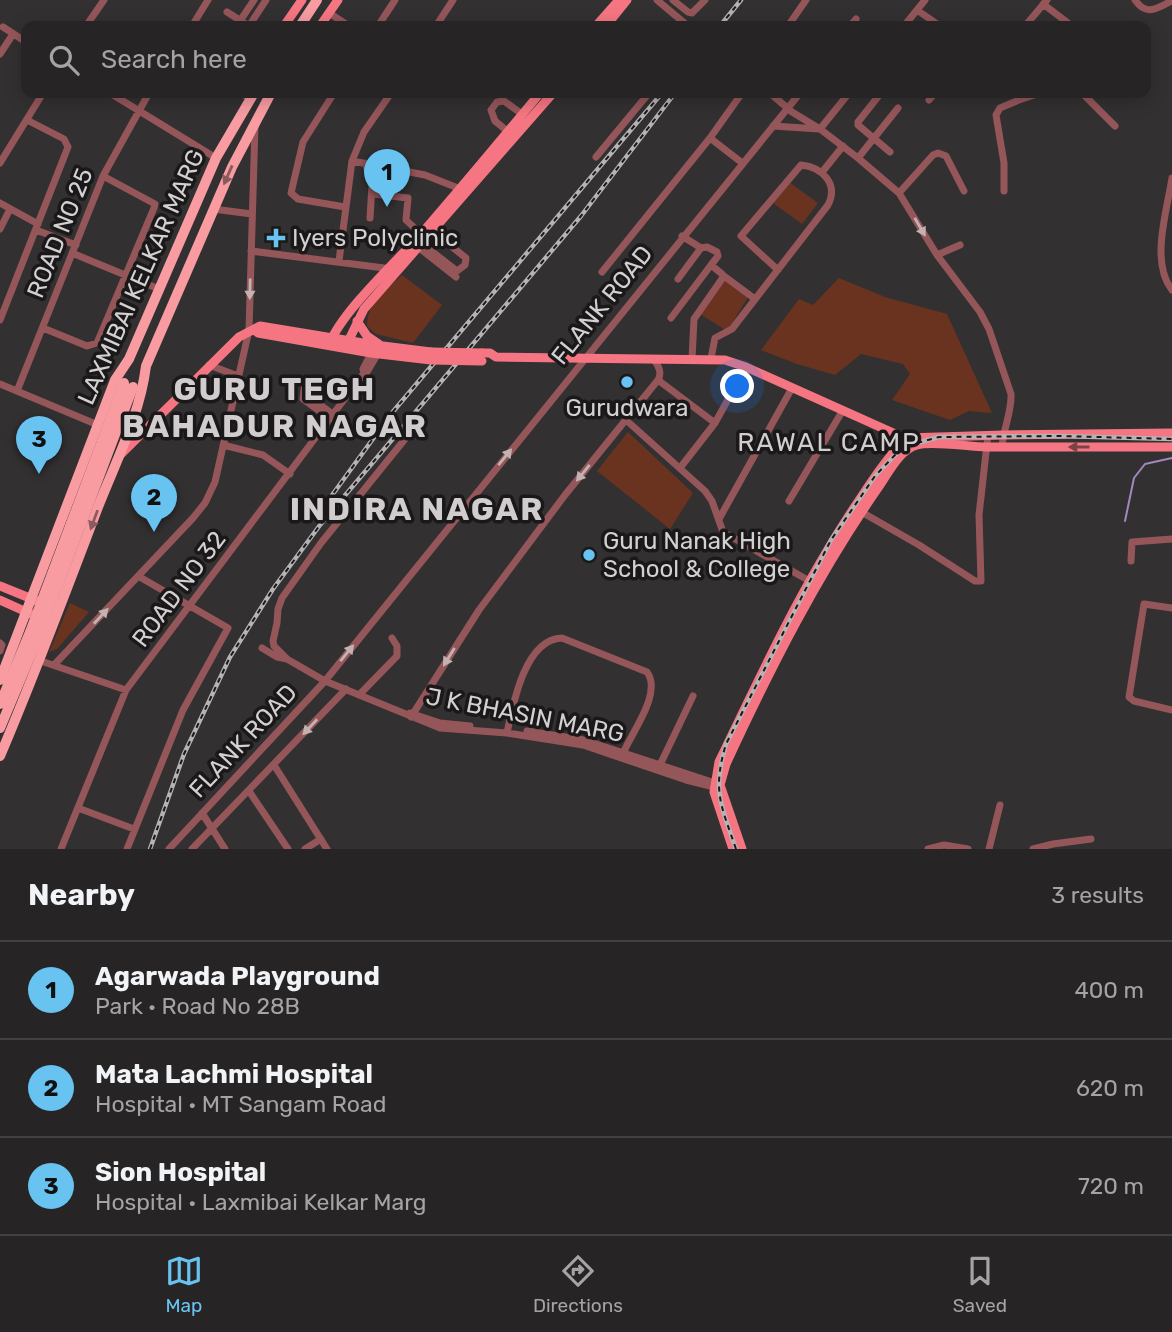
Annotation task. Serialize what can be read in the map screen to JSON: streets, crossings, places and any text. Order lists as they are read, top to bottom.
{
  "streets": {
    "highway": ["LAXMIBAI KELKAR MARG"],
    "street": [
      "ROAD NO 25",
      "FLANK ROAD",
      "ROAD NO 32",
      "J K BHASIN MARG"
    ]
  },
  "crossings": [
    ["FLANK ROAD", "J K BHASIN MARG"]
  ],
  "one_way": ["FLANK ROAD"],
  "districts": ["GURU TEGH BAHADUR NAGAR", "RAWAL CAMP", "INDIRA NAGAR"],
  "places": {
    "health": ["Iyers Polyclinic"],
    "other": ["Gurudwara", "Guru Nanak High School & College"]
  },
  "page": {
    "search": "Search here",
    "pins": ["1", "3", "2"],
    "heading": ["Nearby", "3 results"],
    "list": [
      {
        "mark": "1",
        "name": "Agarwada Playground",
        "note": "Park · Road No 28B",
        "value": "400 m"
      },
      {
        "mark": "2",
        "name": "Mata Lachmi Hospital",
        "note": "Hospital · MT Sangam Road",
        "value": "620 m"
      },
      {
        "mark": "3",
        "name": "Sion Hospital",
        "note": "Hospital · Laxmibai Kelkar Marg",
        "value": "720 m"
      }
    ],
    "nav": ["Map", "Directions", "Saved"]
  }
}
